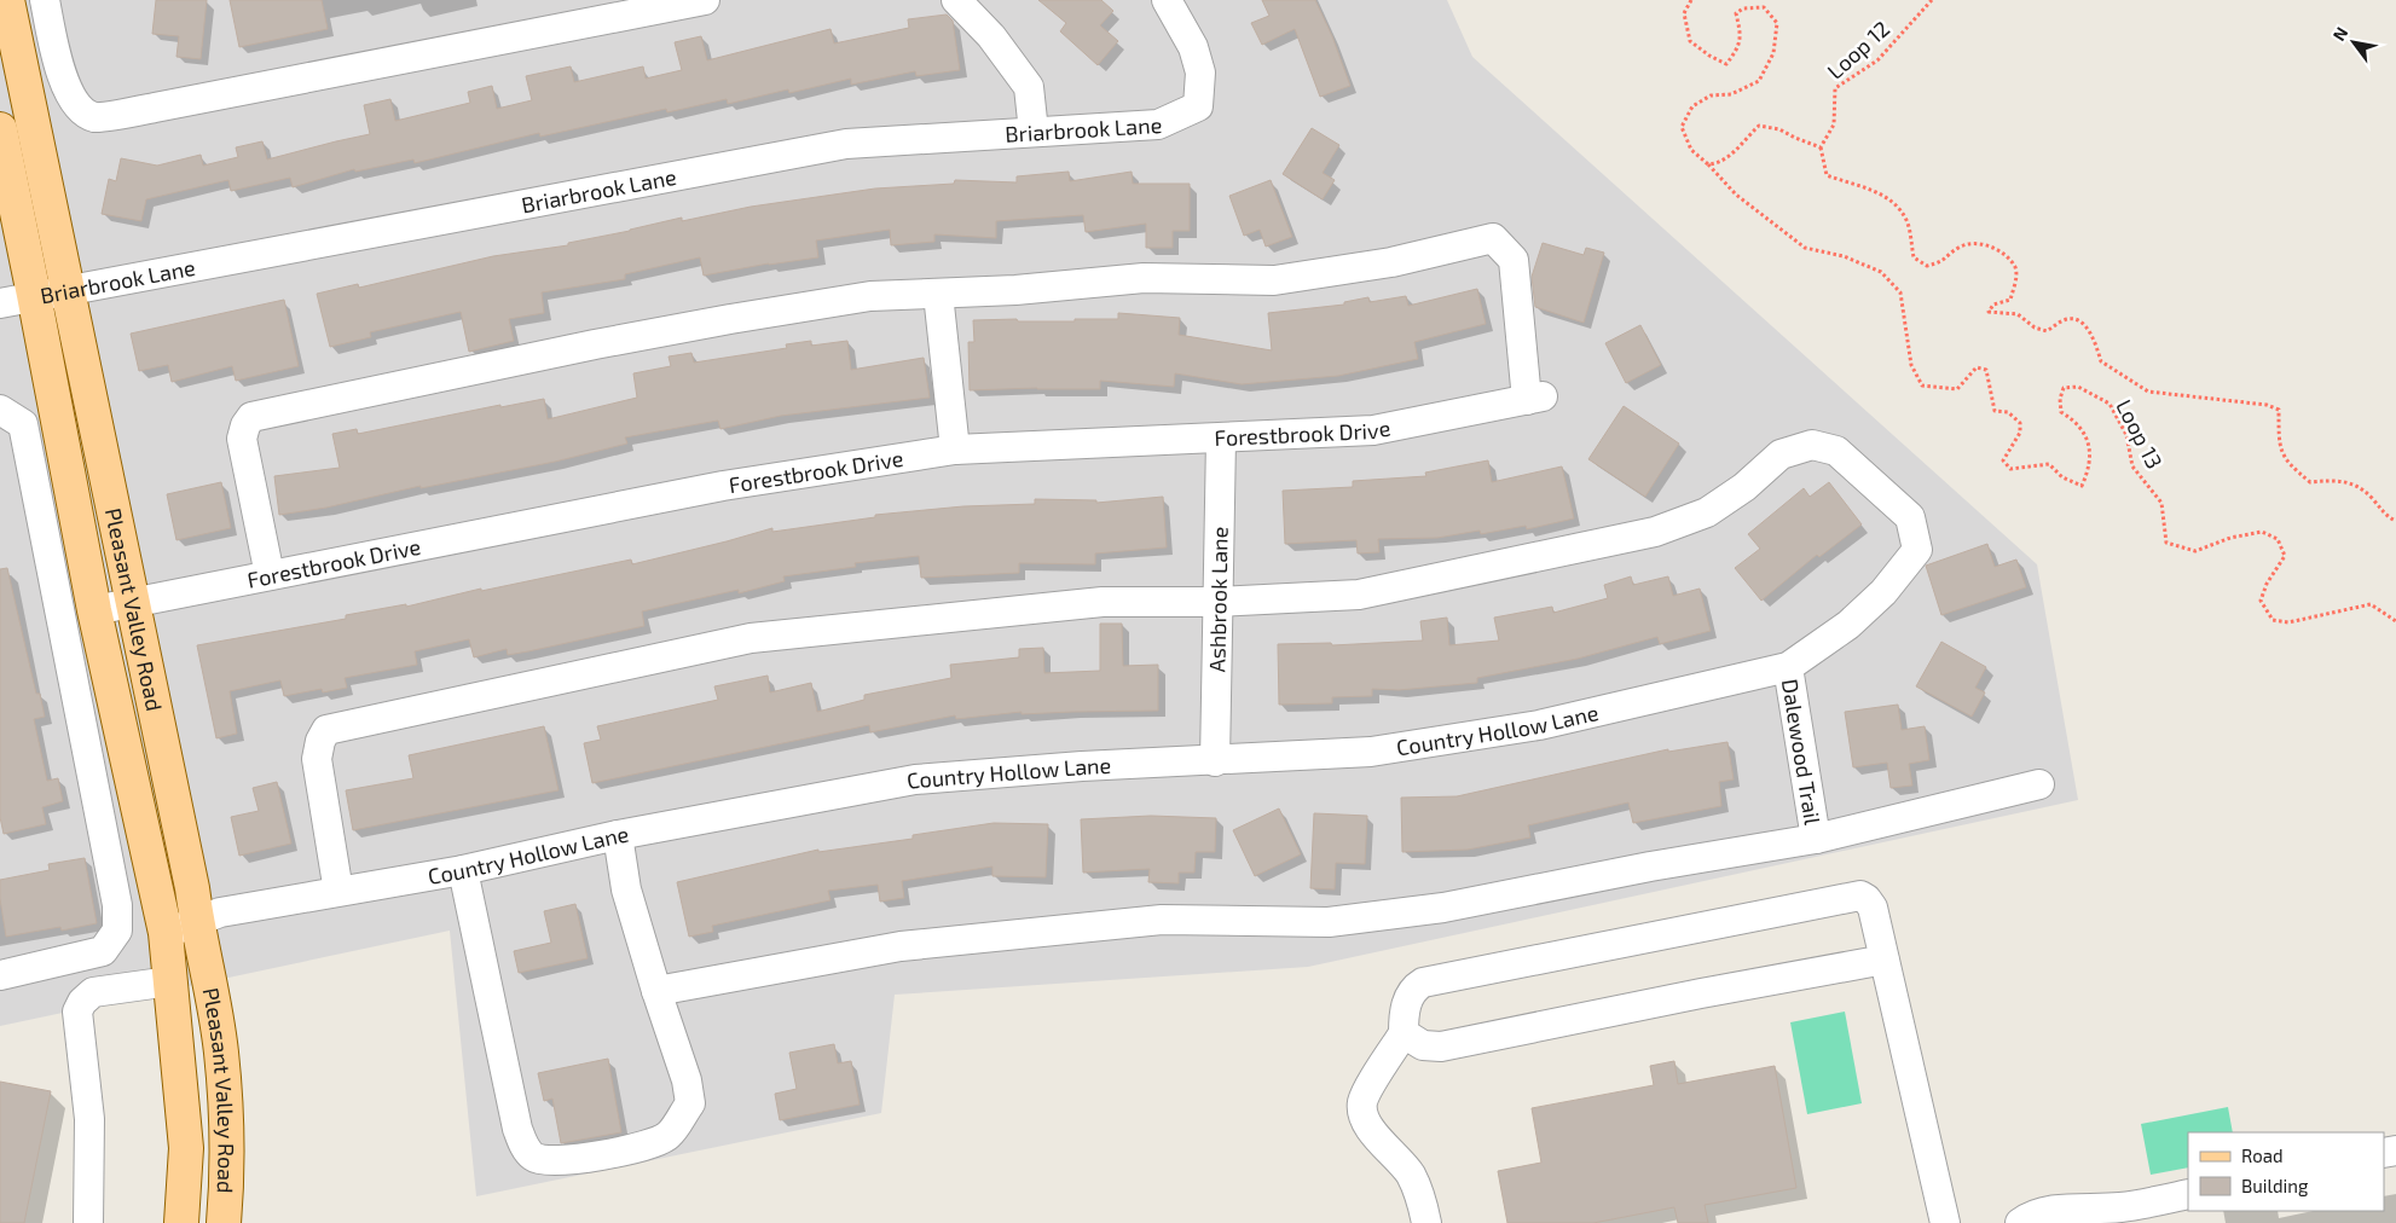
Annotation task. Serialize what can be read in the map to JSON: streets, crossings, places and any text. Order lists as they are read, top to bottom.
{
  "streets": {
    "main road": ["Pleasant Valley Road"],
    "street": [
      "Briarbrook Lane",
      "Forestbrook Drive",
      "Ashbrook Lane",
      "Country Hollow Lane",
      "Dalewood Trail"
    ],
    "path": ["Loop 12", "Loop 13"]
  },
  "crossings": [
    ["Loop 12", "Loop 13"],
    ["Briarbrook Lane", "Pleasant Valley Road"],
    ["Forestbrook Drive", "Ashbrook Lane"],
    ["Forestbrook Drive", "Pleasant Valley Road"],
    ["Ashbrook Lane", "Country Hollow Lane"],
    ["Pleasant Valley Road", "Country Hollow Lane"],
    ["Country Hollow Lane", "Dalewood Trail"]
  ],
  "legend": ["Road", "Building"],
  "north": "top left"
}
